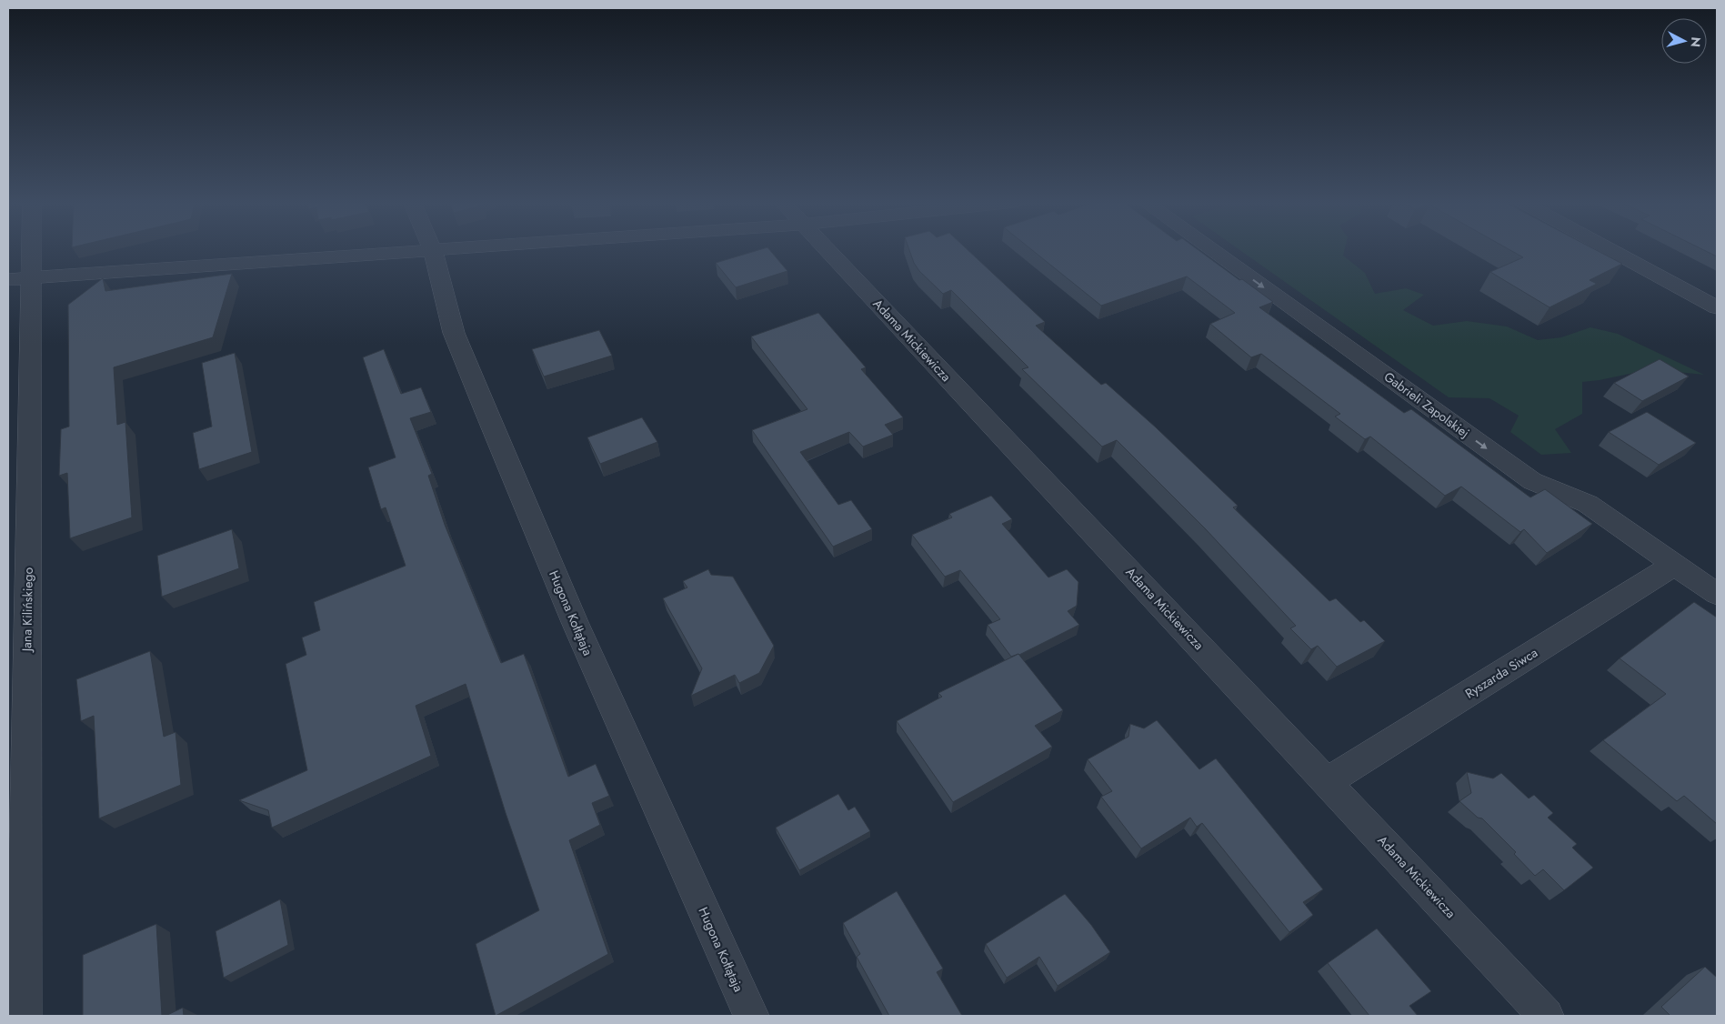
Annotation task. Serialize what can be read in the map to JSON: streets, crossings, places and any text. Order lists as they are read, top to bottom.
{
  "streets": {
    "street": [
      "Adama Mickiewicza",
      "Gabrieli Zapolskiej",
      "Jana Kilińskiego",
      "Hugona Kołłątaja",
      "Ryszarda Siwca"
    ]
  },
  "crossings": [
    ["Adama Mickiewicza", "Ryszarda Siwca"],
    ["Gabrieli Zapolskiej", "Ryszarda Siwca"]
  ],
  "one_way": ["Gabrieli Zapolskiej"],
  "north": "right"
}
